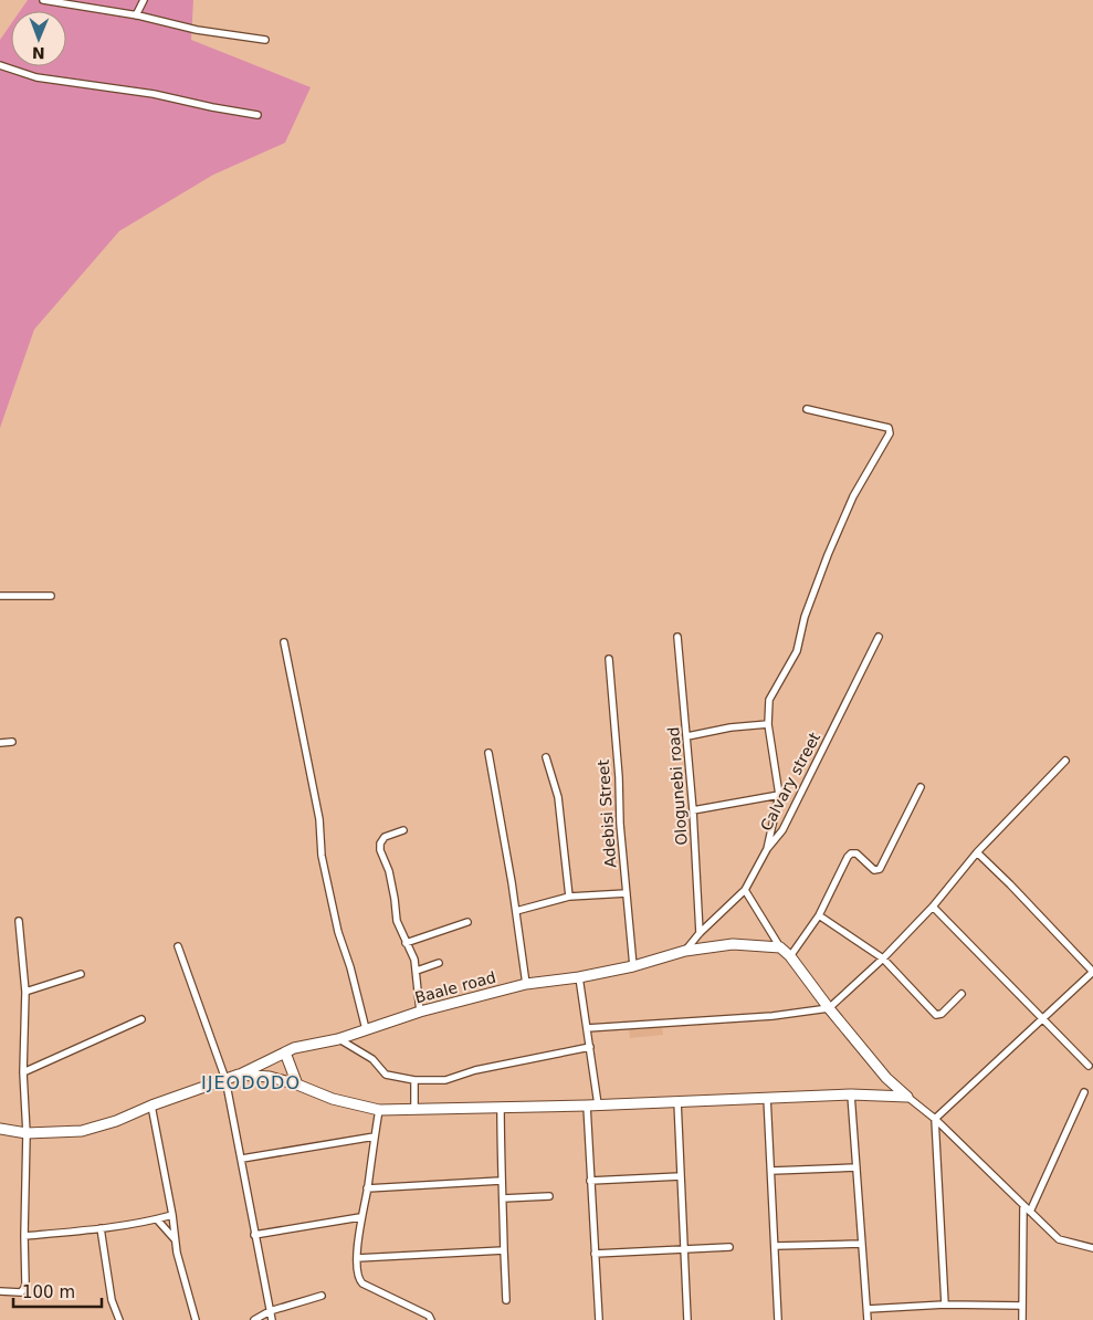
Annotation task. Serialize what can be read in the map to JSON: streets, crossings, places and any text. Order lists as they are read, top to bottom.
{
  "streets": {
    "street": [
      "Calvary street",
      "Ologunebi road",
      "Adebisi Street",
      "Baale road"
    ]
  },
  "crossings": [
    ["Calvary street", "Ologunebi road"],
    ["Calvary street", "Baale road"],
    ["Adebisi Street", "Baale road"]
  ],
  "districts": ["IJEODODO"],
  "scale_bar": "100 m",
  "north": "bottom"
}
